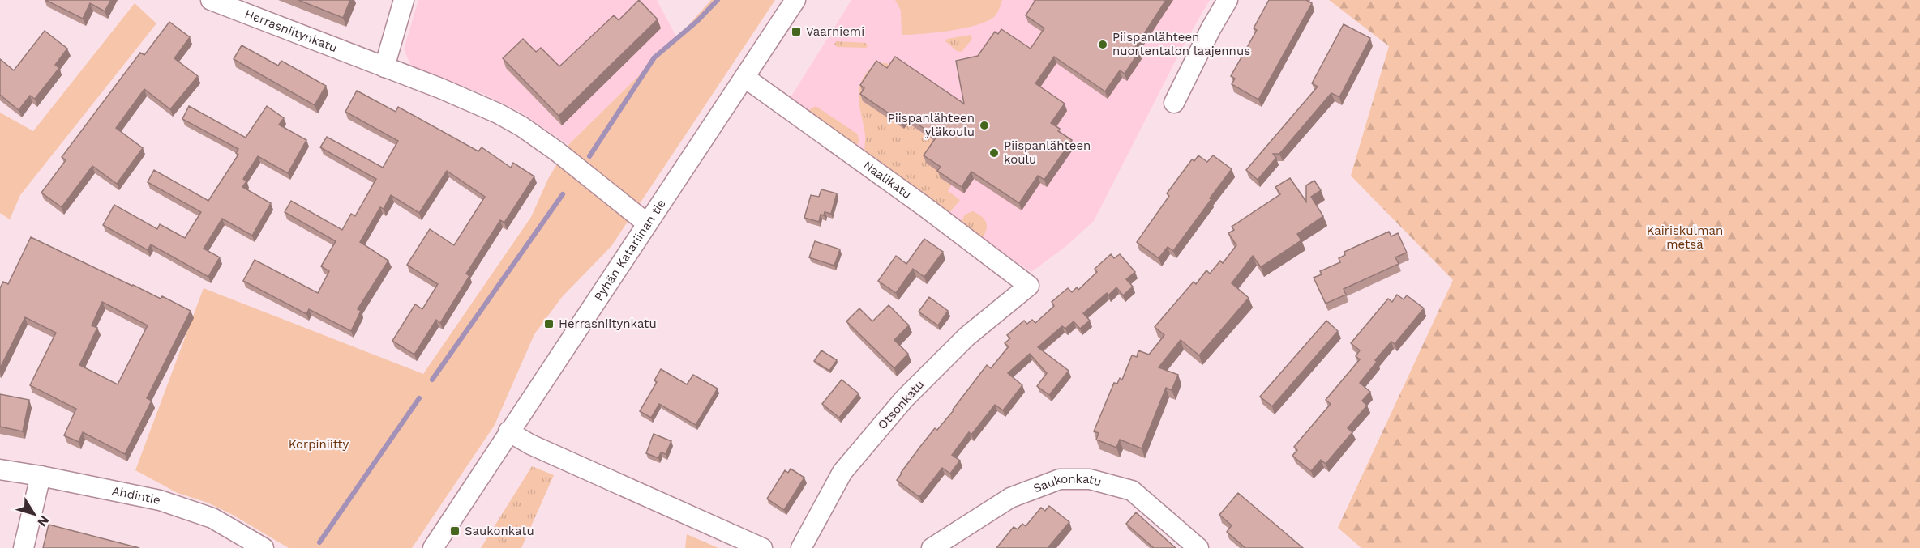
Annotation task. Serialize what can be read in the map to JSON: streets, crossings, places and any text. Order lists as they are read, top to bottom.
{
  "streets": {
    "street": [
      "Herrasniitynkatu",
      "Naalikatu",
      "Pyhän Katariinan tie",
      "Otsonkatu",
      "Saukonkatu",
      "Ahdintie"
    ]
  },
  "crossings": [
    ["Herrasniitynkatu", "Pyhän Katariinan tie"],
    ["Naalikatu", "Pyhän Katariinan tie"],
    ["Naalikatu", "Otsonkatu"]
  ],
  "parks": ["Kairiskulman metsä", "Korpiniitty"],
  "places": {
    "transit": ["Vaarniemi", "Herrasniitynkatu", "Saukonkatu"],
    "other": ["Piispanlähteen nuortentalon laajennus", "Piispanlähteen yläkoulu", "Piispanlähteen koulu"]
  },
  "north": "bottom right"
}
